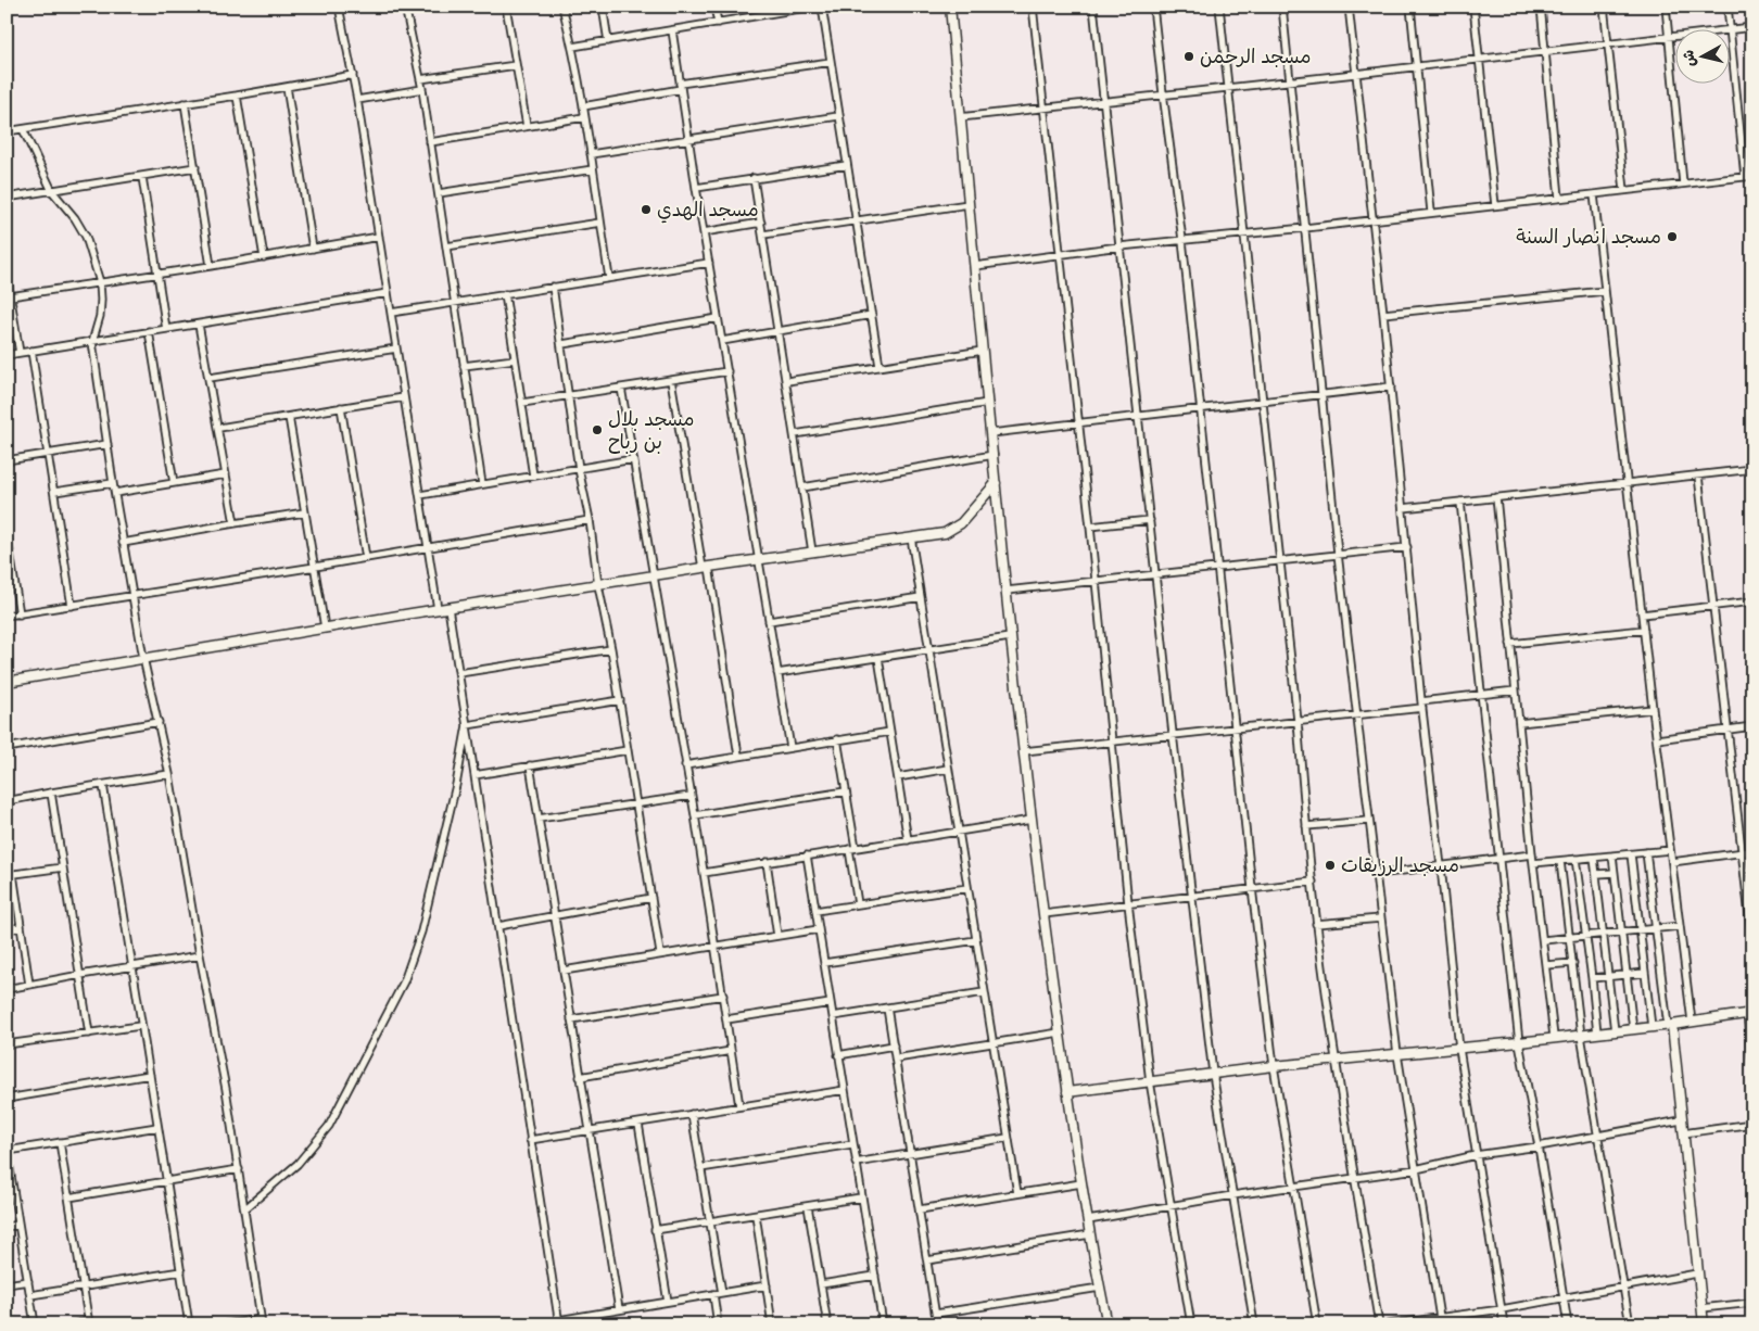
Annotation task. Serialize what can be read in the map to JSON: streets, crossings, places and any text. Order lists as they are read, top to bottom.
{
  "places": [
    "مسجد الرحمن",
    "مسجد الهدي",
    "مسجد انصار السنة",
    "مسجد بلال بن رباح",
    "مسجد الرزيقات"
  ],
  "north": "left"
}
